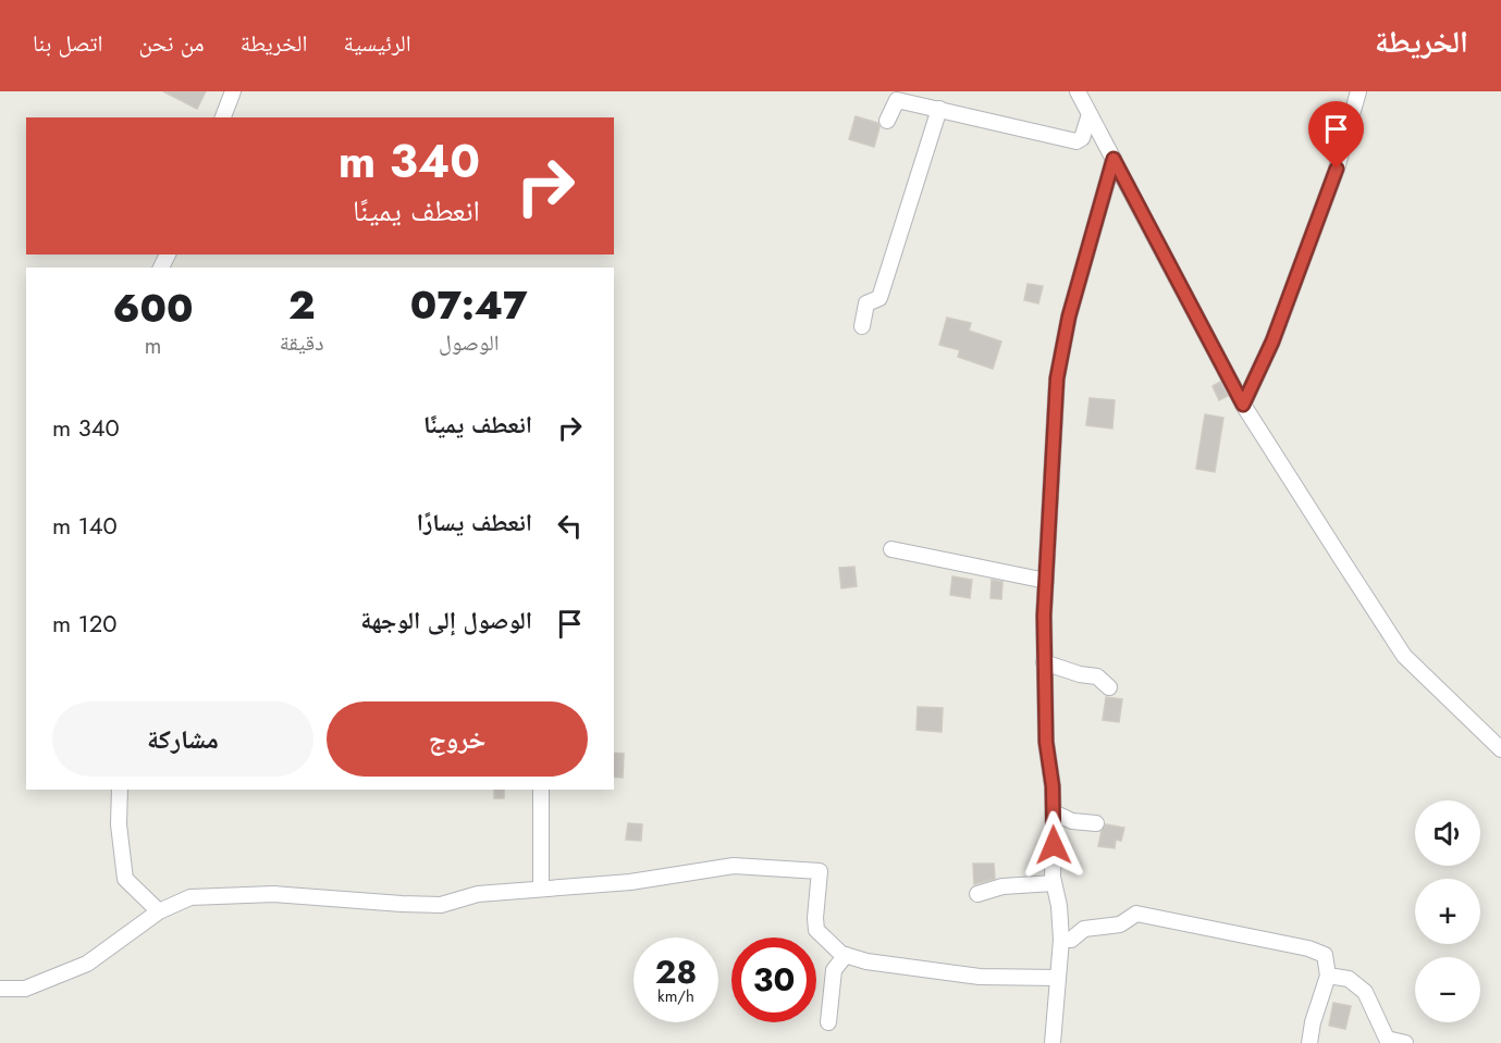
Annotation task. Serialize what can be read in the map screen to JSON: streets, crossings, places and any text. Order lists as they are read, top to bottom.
{
  "page": {
    "header": "الخريطة",
    "nav": [
      "الرئيسية",
      "الخريطة",
      "من نحن",
      "اتصل بنا"
    ],
    "turn": ["340 m", "انعطف يمينًا"],
    "eta": [
      "07:47",
      "الوصول",
      "2",
      "دقيقة",
      "600",
      "m"
    ],
    "list": [
      {
        "name": "انعطف يمينًا",
        "value": "340 m"
      },
      {
        "name": "انعطف يسارًا",
        "value": "140 m"
      },
      {
        "name": "الوصول إلى الوجهة",
        "value": "120 m"
      }
    ],
    "buttons": ["خروج", "مشاركة"],
    "map_buttons": ["+", "−"],
    "speed": "28 km/h",
    "limit": "30"
  }
}
